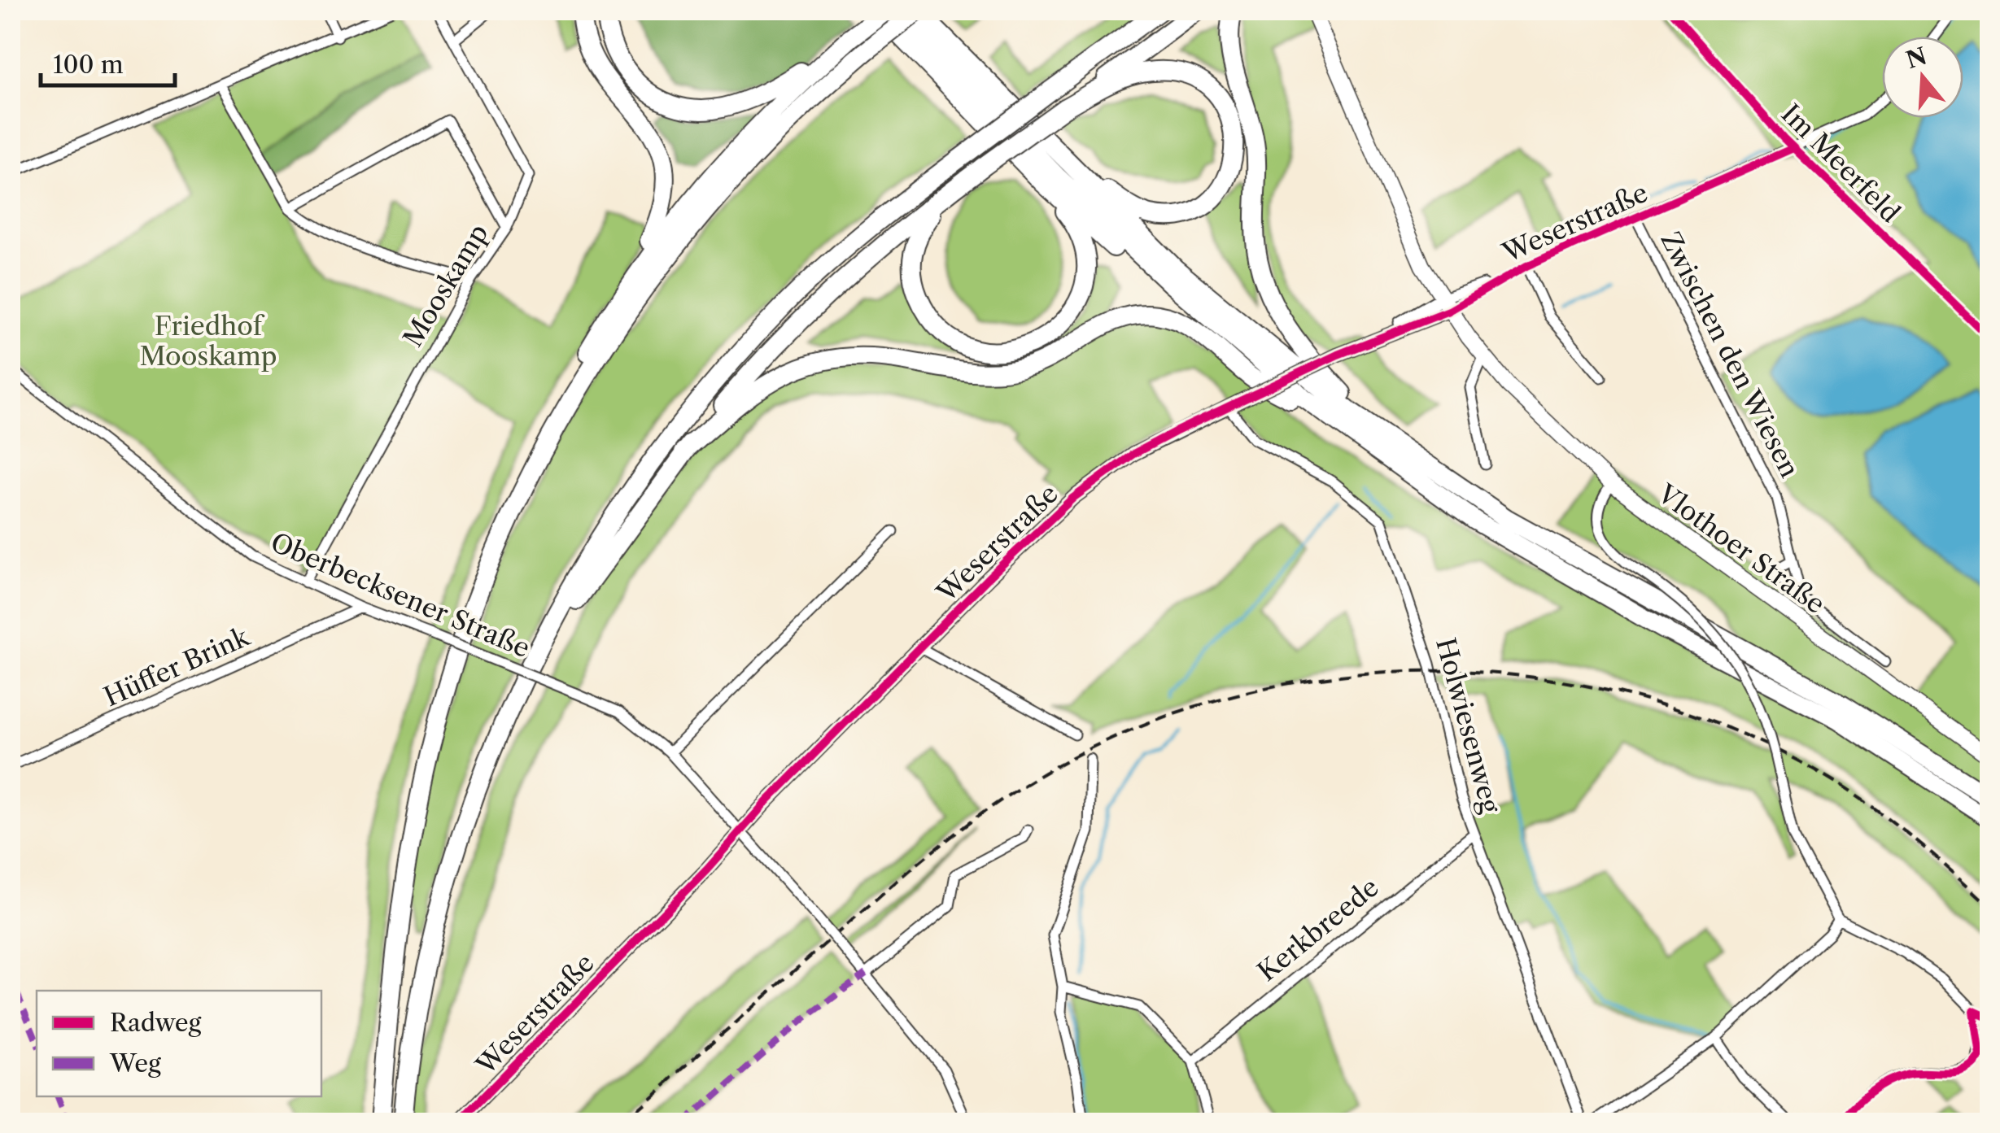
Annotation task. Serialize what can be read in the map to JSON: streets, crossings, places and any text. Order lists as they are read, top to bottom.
{
  "streets": {
    "main road": ["Vlothoer Straße"],
    "street": [
      "Im Meerfeld",
      "Weserstraße",
      "Mooskamp",
      "Zwischen den Wiesen",
      "Oberbecksener Straße",
      "Hüffer Brink",
      "Holwiesenweg",
      "Kerkbreede"
    ]
  },
  "crossings": [
    ["Im Meerfeld", "Weserstraße"],
    ["Weserstraße", "Zwischen den Wiesen"],
    ["Weserstraße", "Vlothoer Straße"],
    ["Weserstraße", "Oberbecksener Straße"],
    ["Weserstraße", "Holwiesenweg"],
    ["Mooskamp", "Oberbecksener Straße"],
    ["Oberbecksener Straße", "Hüffer Brink"],
    ["Holwiesenweg", "Kerkbreede"]
  ],
  "parks": ["Friedhof Mooskamp"],
  "legend": ["Radweg", "Weg"],
  "scale_bar": "100 m",
  "north": "top"
}
